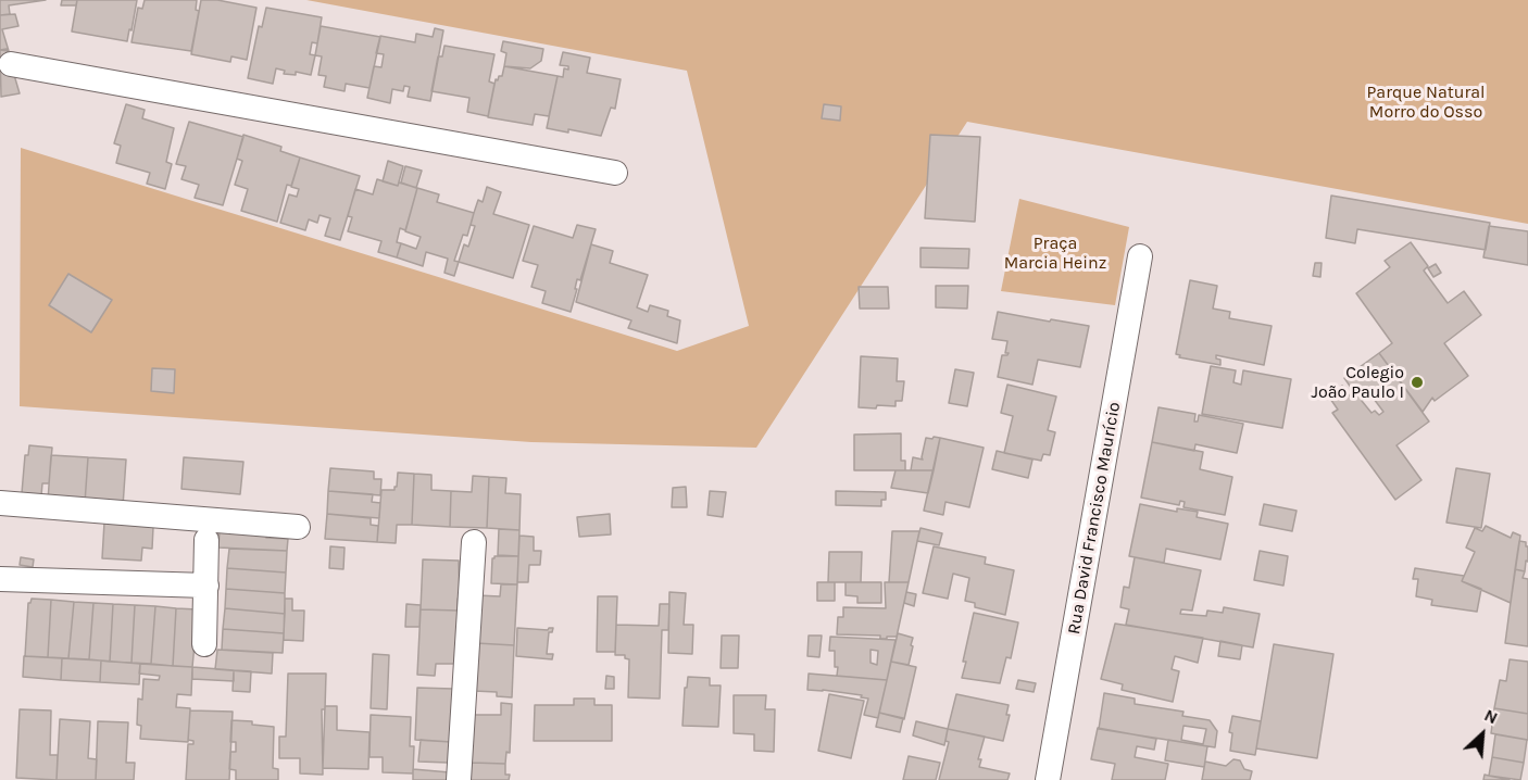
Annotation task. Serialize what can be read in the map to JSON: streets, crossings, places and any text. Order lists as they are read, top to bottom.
{
  "streets": {
    "street": ["Rua David Francisco Maurício"]
  },
  "parks": ["Parque Natural Morro do Osso", "Praça Marcia Heinz"],
  "places": ["Colegio João Paulo I"],
  "north": "top right"
}
